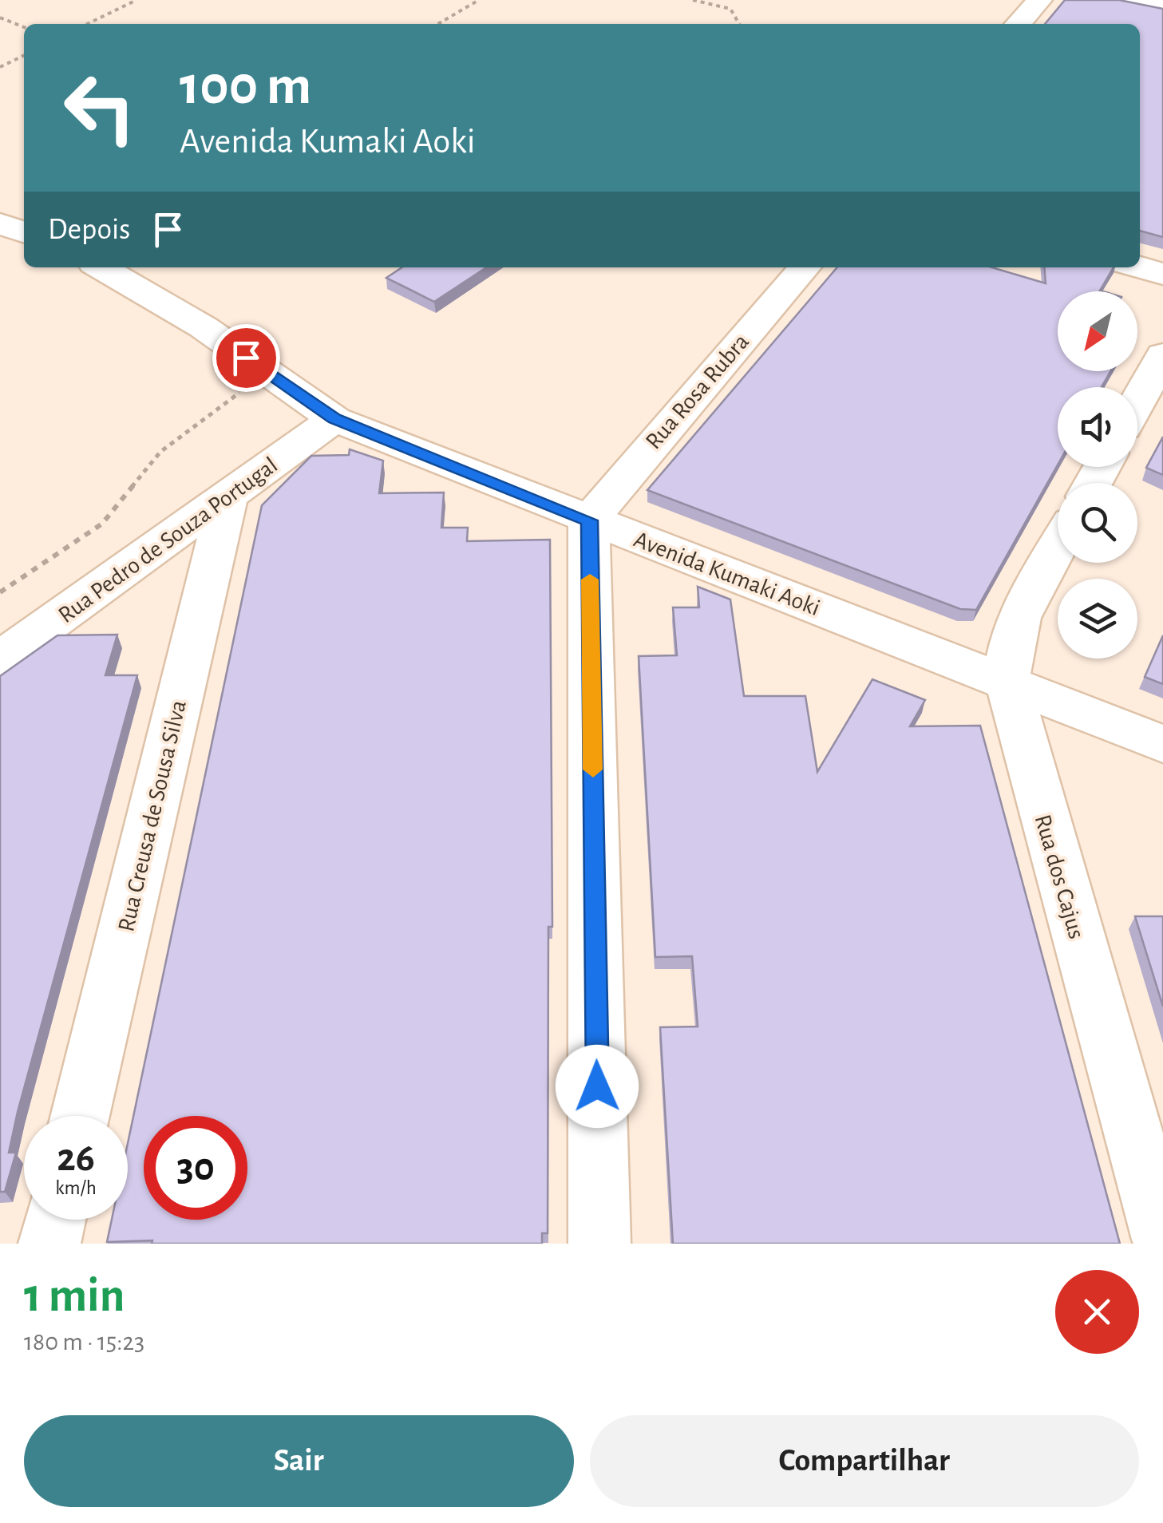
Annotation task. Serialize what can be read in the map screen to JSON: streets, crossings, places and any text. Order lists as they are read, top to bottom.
{
  "streets": {
    "street": [
      "Rua Rosa Rubra",
      "Rua Pedro de Souza Portugal",
      "Avenida Kumaki Aoki",
      "Rua Creusa de Sousa Silva",
      "Rua dos Cajus"
    ]
  },
  "crossings": [
    ["Rua Rosa Rubra", "Avenida Kumaki Aoki"],
    ["Rua Pedro de Souza Portugal", "Avenida Kumaki Aoki"],
    ["Rua Pedro de Souza Portugal", "Rua Creusa de Sousa Silva"],
    ["Avenida Kumaki Aoki", "Rua dos Cajus"]
  ],
  "north": "bottom left",
  "page": {
    "turn": ["100 m", "Avenida Kumaki Aoki"],
    "then": "Depois",
    "speed": "26 km/h",
    "limit": "30",
    "heading": ["1 min", "180 m · 15:23"],
    "buttons": ["Sair", "Compartilhar"]
  }
}
